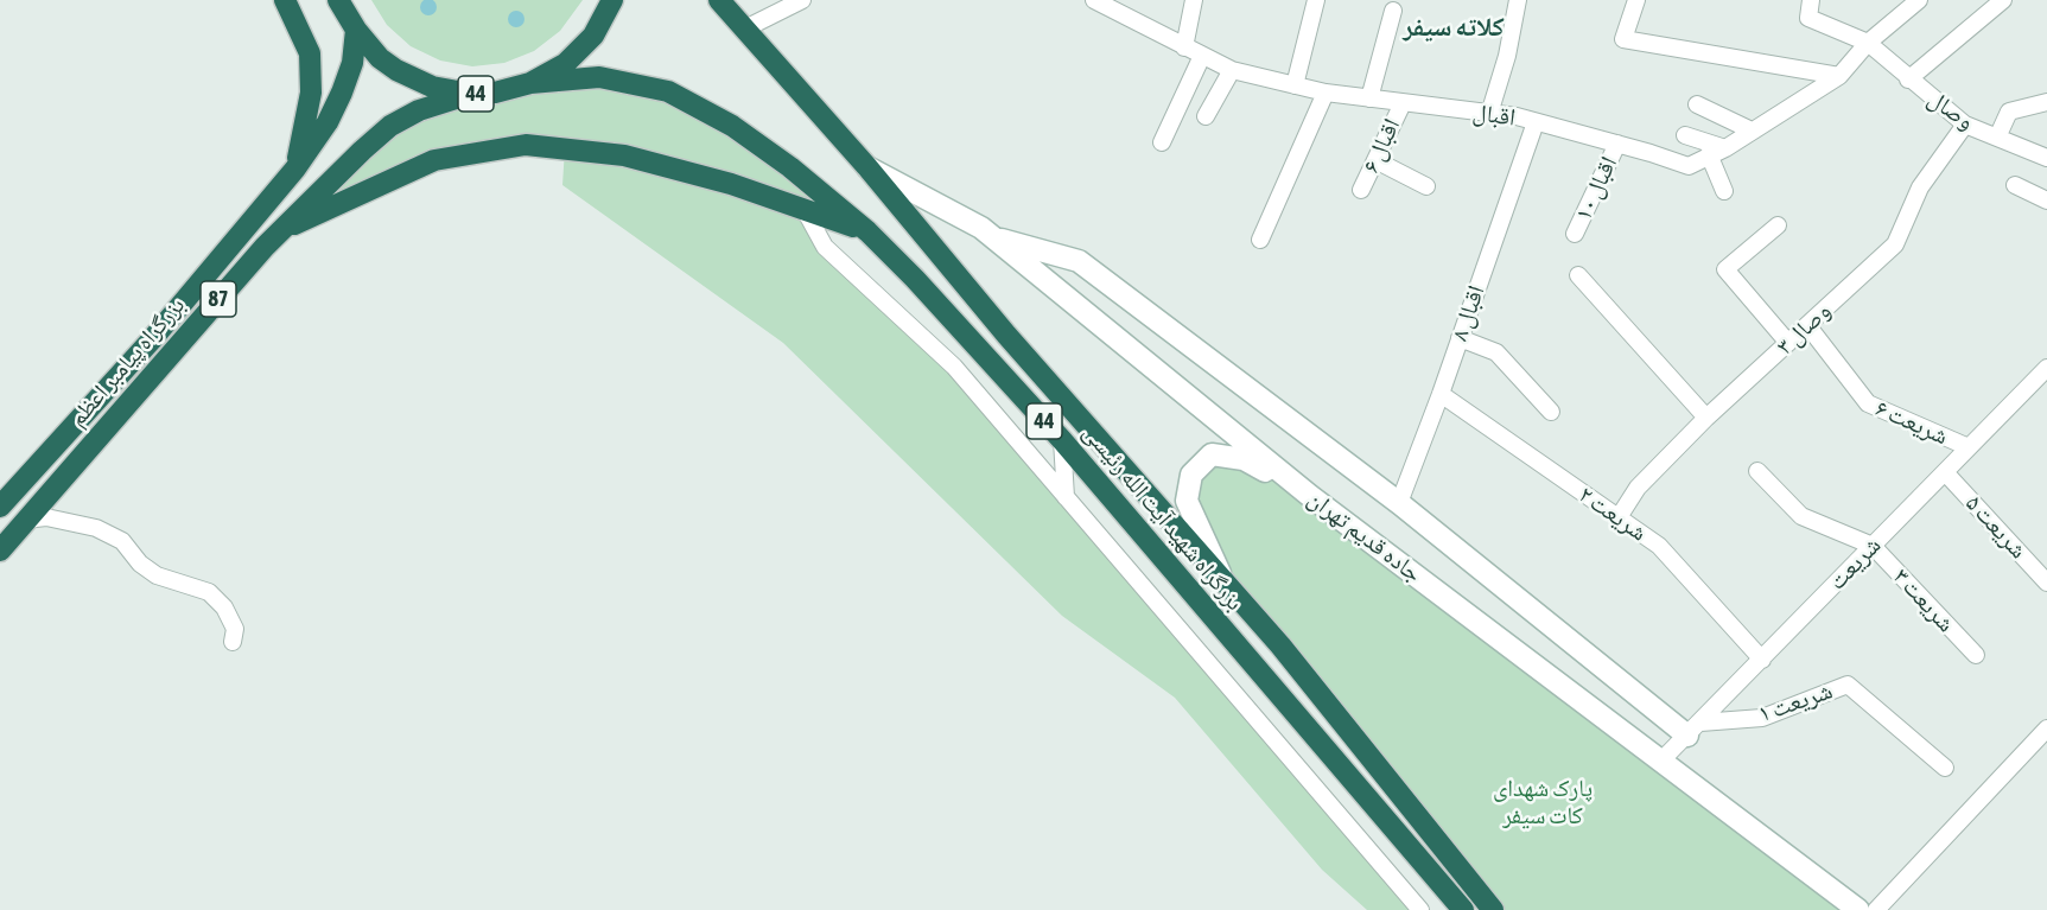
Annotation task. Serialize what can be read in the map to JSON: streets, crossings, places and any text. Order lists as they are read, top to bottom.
{
  "streets": {
    "highway": [
      "44",
      "87",
      "بزرگراه پیامبر اعظم",
      "بزرگراه شهید آیت الله رئیسی"
    ],
    "main road": ["جاده قدیم تهران"],
    "street": [
      "وصال",
      "اقبال",
      "اقبال ۶",
      "اقبال ۱۰",
      "اقبال ۸",
      "وصال ۳",
      "شریعت ۶",
      "شریعت ۲",
      "شریعت ۵",
      "شریعت",
      "شریعت ۳",
      "شریعت ۱"
    ]
  },
  "crossings": [
    ["44", "بزرگراه پیامبر اعظم"],
    ["44", "بزرگراه شهید آیت الله رئیسی"],
    ["وصال", "اقبال"],
    ["وصال", "وصال ۳"],
    ["اقبال", "اقبال ۶"],
    ["اقبال", "اقبال ۱۰"],
    ["اقبال", "اقبال ۸"],
    ["اقبال ۸", "شریعت ۲"],
    ["وصال ۳", "شریعت ۶"],
    ["وصال ۳", "شریعت ۲"],
    ["شریعت ۶", "شریعت"],
    ["شریعت ۲", "شریعت"],
    ["بزرگراه شهید آیت الله رئیسی", "جاده قدیم تهران"],
    ["شریعت ۵", "شریعت"],
    ["جاده قدیم تهران", "شریعت"],
    ["شریعت", "شریعت ۳"],
    ["شریعت", "شریعت ۱"]
  ],
  "districts": ["کلاته سیفر"],
  "parks": ["پارک شهدای کات سیفر"]
}
